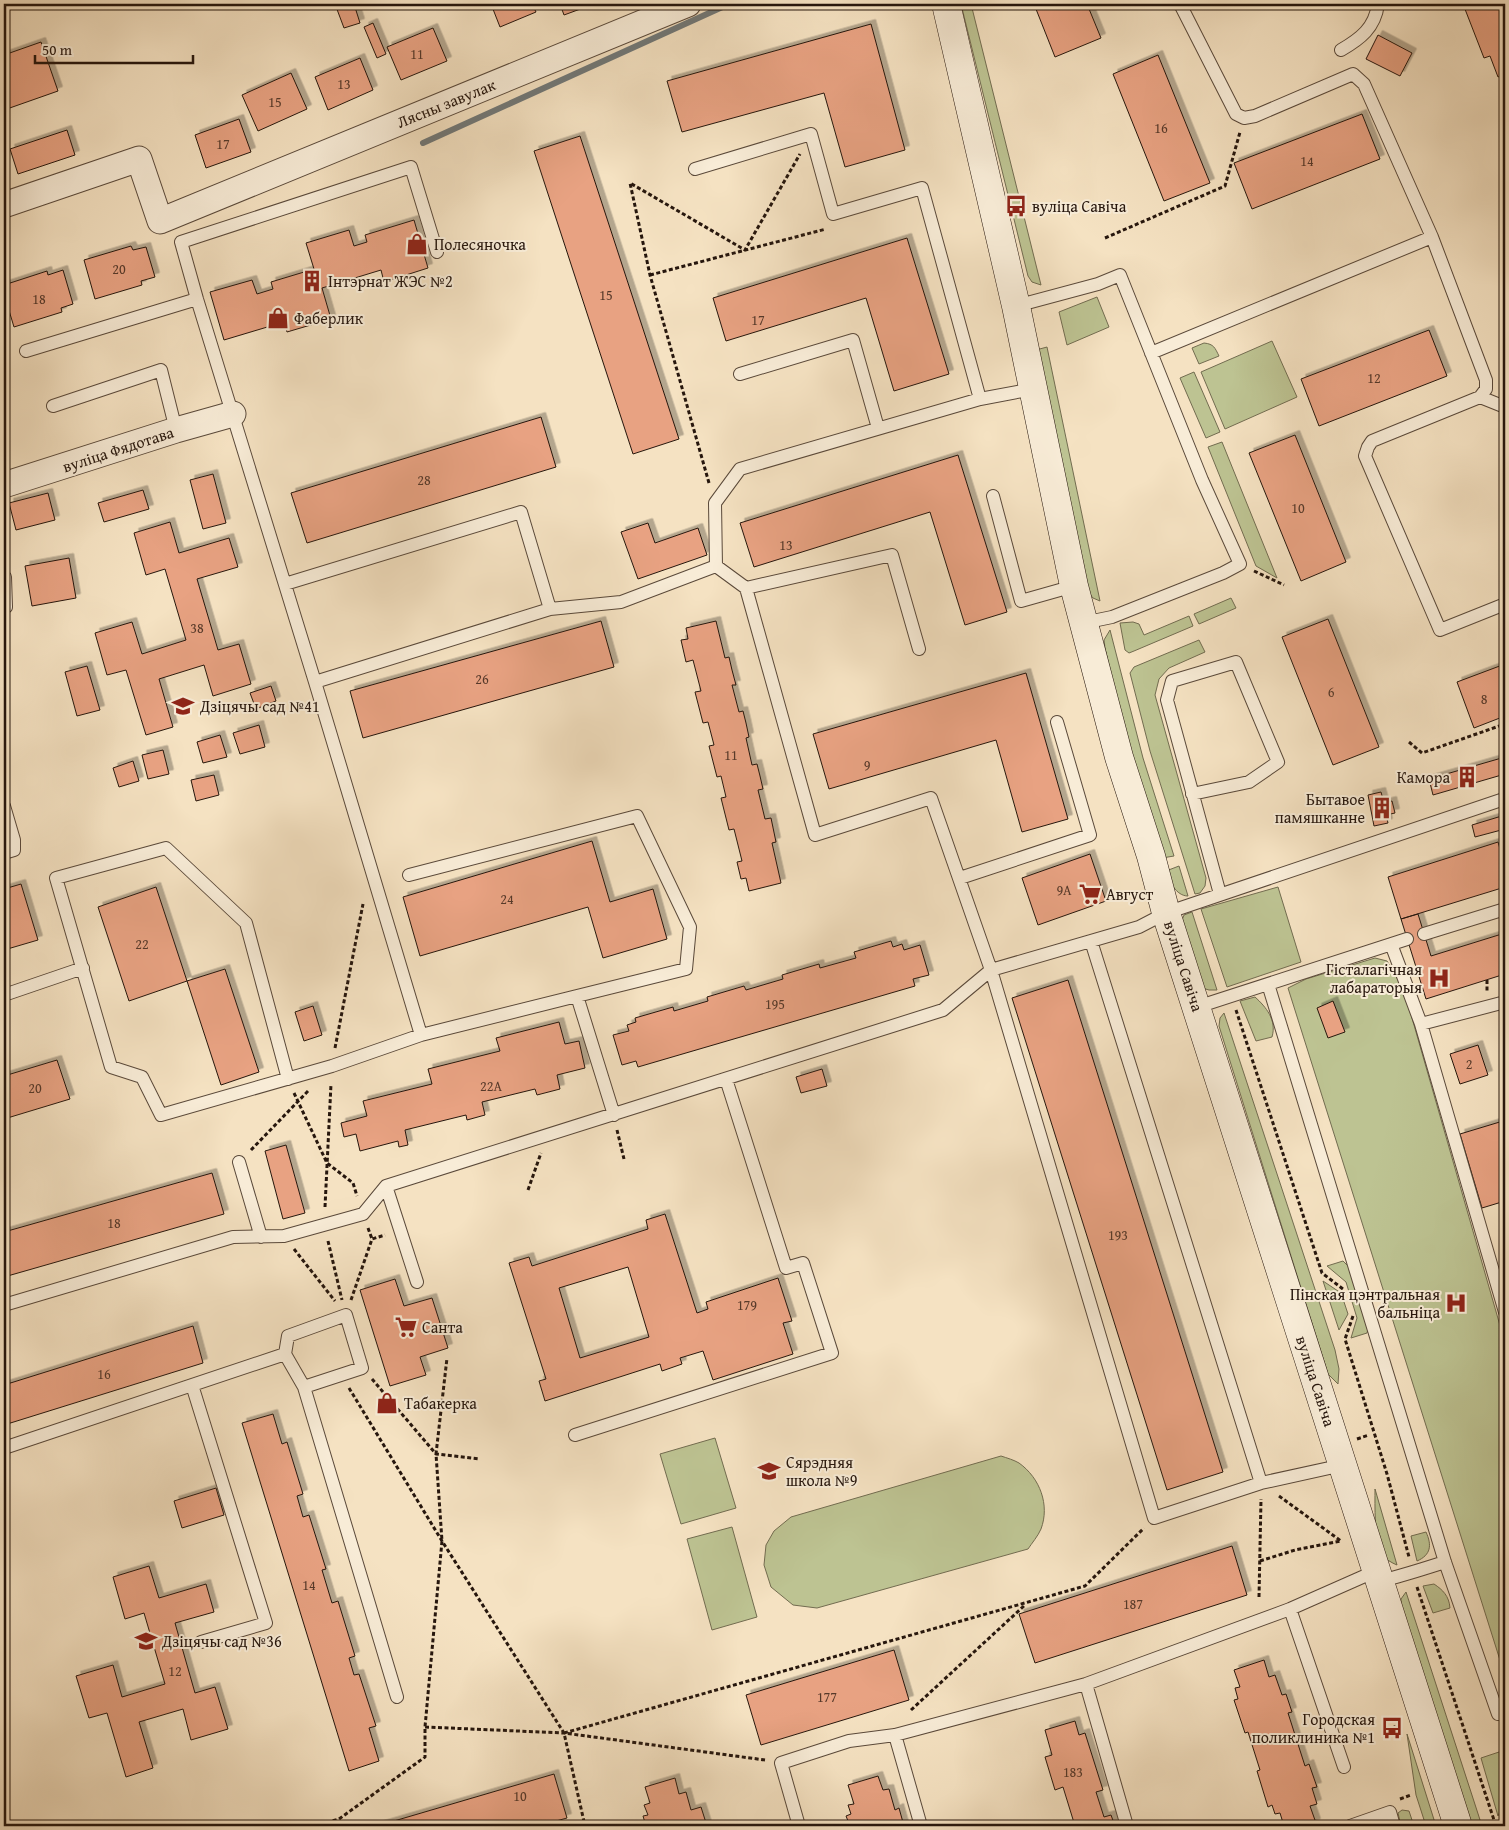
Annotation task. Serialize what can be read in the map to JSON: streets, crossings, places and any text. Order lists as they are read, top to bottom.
{
  "streets": {
    "street": ["Лясны завулак", "вуліца Фядотава", "вуліца Савіча"]
  },
  "places": {
    "bus stop": ["вуліца Савіча", "Городская поликлиника №1"],
    "shop": ["Полесяночка", "Фаберлик", "Табакерка"],
    "building": ["Інтэрнат ЖЭС №2", "Камора", "Бытавое памяшканне"],
    "school or university": ["Дзіцячы сад №41", "Сярэдняя школа №9", "Дзіцячы сад №36"],
    "supermarket": ["Август", "Санта"],
    "hospital": ["Гісталагічная лабараторыя", "Пінская цэнтральная бальніца"]
  },
  "house_numbers": [
    "11",
    "13",
    "15",
    "16",
    "17",
    "14",
    "20",
    "15",
    "18",
    "17",
    "12",
    "28",
    "10",
    "13",
    "38",
    "26",
    "6",
    "8",
    "11",
    "9",
    "9А",
    "24",
    "22",
    "195",
    "2",
    "22А",
    "20",
    "18",
    "193",
    "179",
    "16",
    "14",
    "187",
    "12",
    "177",
    "183",
    "10"
  ],
  "scale_bar": "50 m"
}
